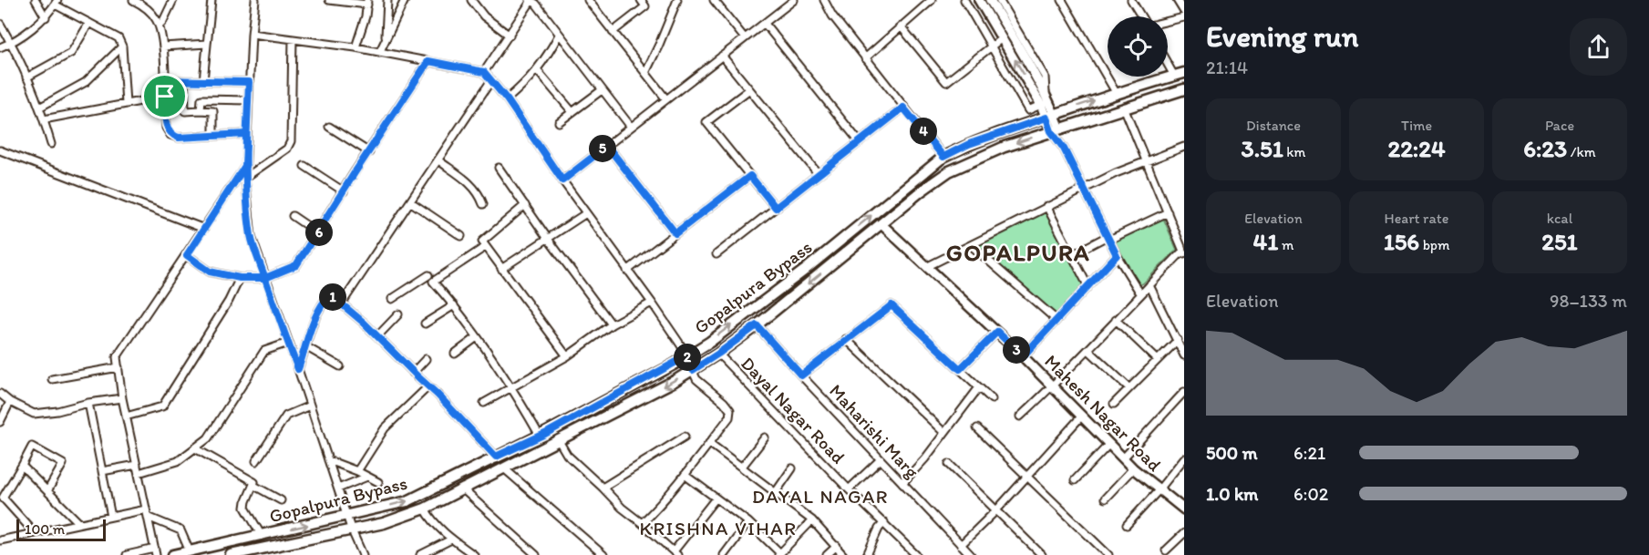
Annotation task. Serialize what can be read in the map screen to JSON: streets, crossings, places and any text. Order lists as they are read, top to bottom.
{
  "streets": {
    "main road": ["Gopalpura Bypass"],
    "street": ["Dayal Nagar Road", "Mahesh Nagar Road", "Maharishi Marg"]
  },
  "crossings": [
    ["Gopalpura Bypass", "Dayal Nagar Road"],
    ["Gopalpura Bypass", "Mahesh Nagar Road"],
    ["Gopalpura Bypass", "Maharishi Marg"]
  ],
  "districts": ["GOPALPURA", "DAYAL NAGAR", "KRISHNA VIHAR"],
  "scale_bar": "100 m",
  "page": {
    "heading": ["Evening run", "21:14"],
    "stats": [
      ["Distance", "3.51 km"],
      ["Time", "22:24"],
      ["Pace", "6:23 /km"],
      ["Elevation", "41 m"],
      ["Heart rate", "156 bpm"],
      ["kcal", "251"]
    ],
    "pins": [
      "4",
      "5",
      "6",
      "1",
      "3",
      "2"
    ],
    "chart": ["Elevation", "98–133 m"],
    "list": [
      {
        "name": "500 m",
        "note": "6:21"
      },
      {
        "name": "1.0 km",
        "note": "6:02"
      }
    ],
    "scale": "100 m"
  }
}
